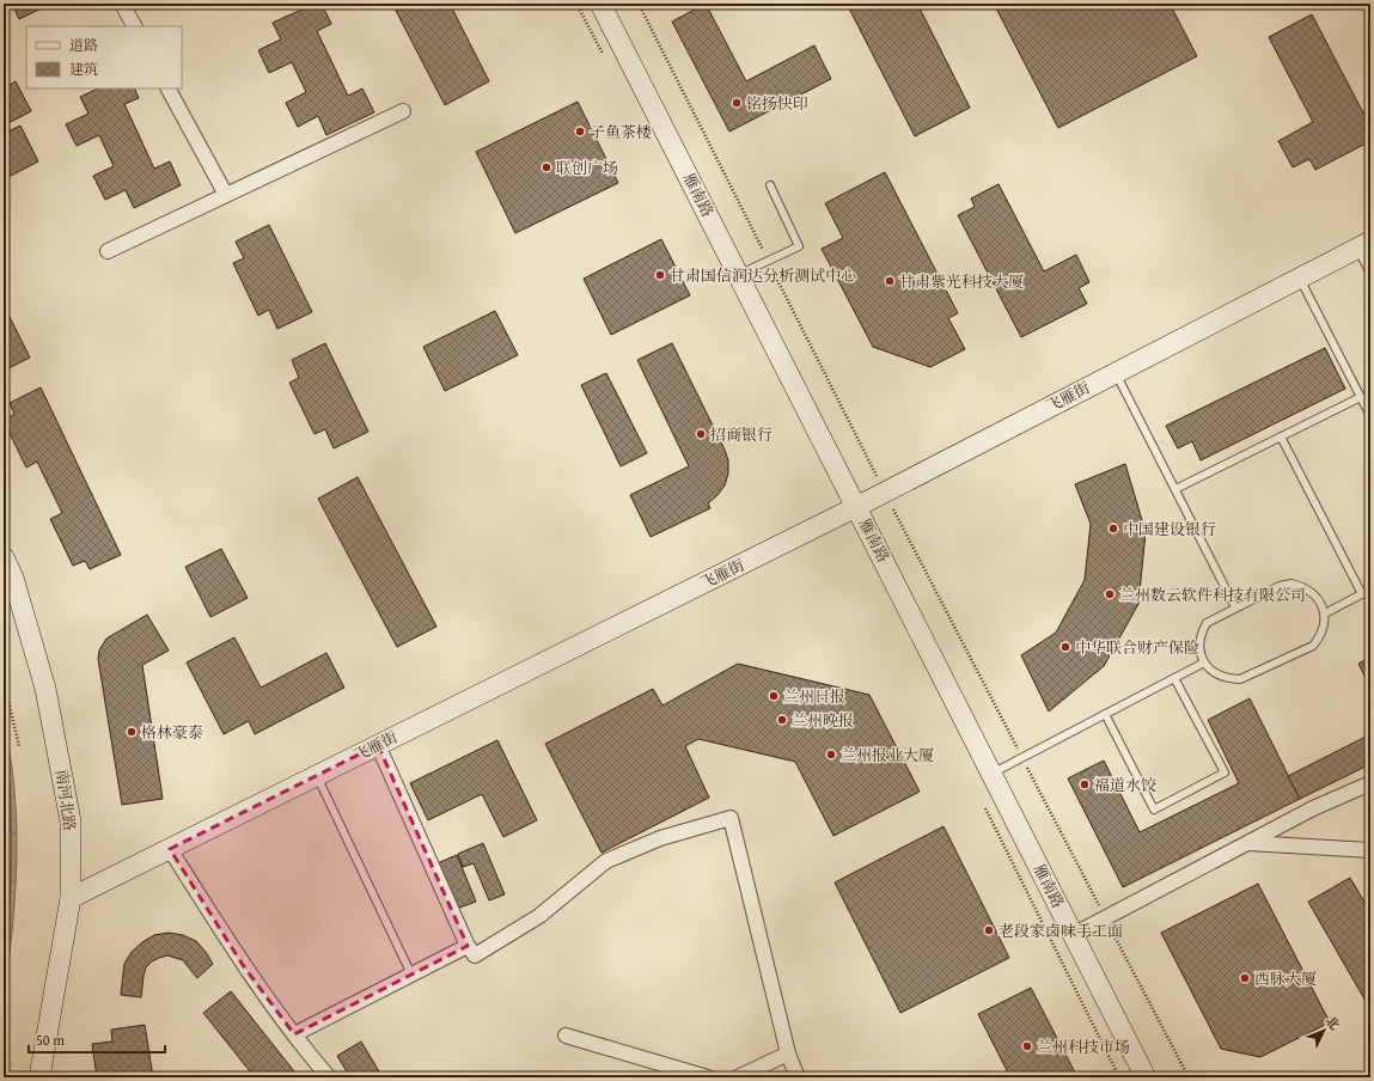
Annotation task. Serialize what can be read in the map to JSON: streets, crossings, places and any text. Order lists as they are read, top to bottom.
{
  "streets": {
    "main road": ["雁南路", "飞雁街", "南河北路"]
  },
  "crossings": [
    ["雁南路", "飞雁街"],
    ["飞雁街", "南河北路"]
  ],
  "places": [
    "铭扬快印",
    "子鱼茶楼",
    "联创广场",
    "甘肃国信润达分析测试中心",
    "甘肃紫光科技大厦",
    "招商银行",
    "中国建设银行",
    "兰州数云软件科技有限公司",
    "中华联合财产保险",
    "兰州日报",
    "兰州晚报",
    "格林豪泰",
    "兰州报业大厦",
    "福道水饺",
    "老段家卤味手工面",
    "西脉大厦",
    "兰州科技市场"
  ],
  "legend": ["道路", "建筑"],
  "scale_bar": "50 m",
  "north": "top right"
}
